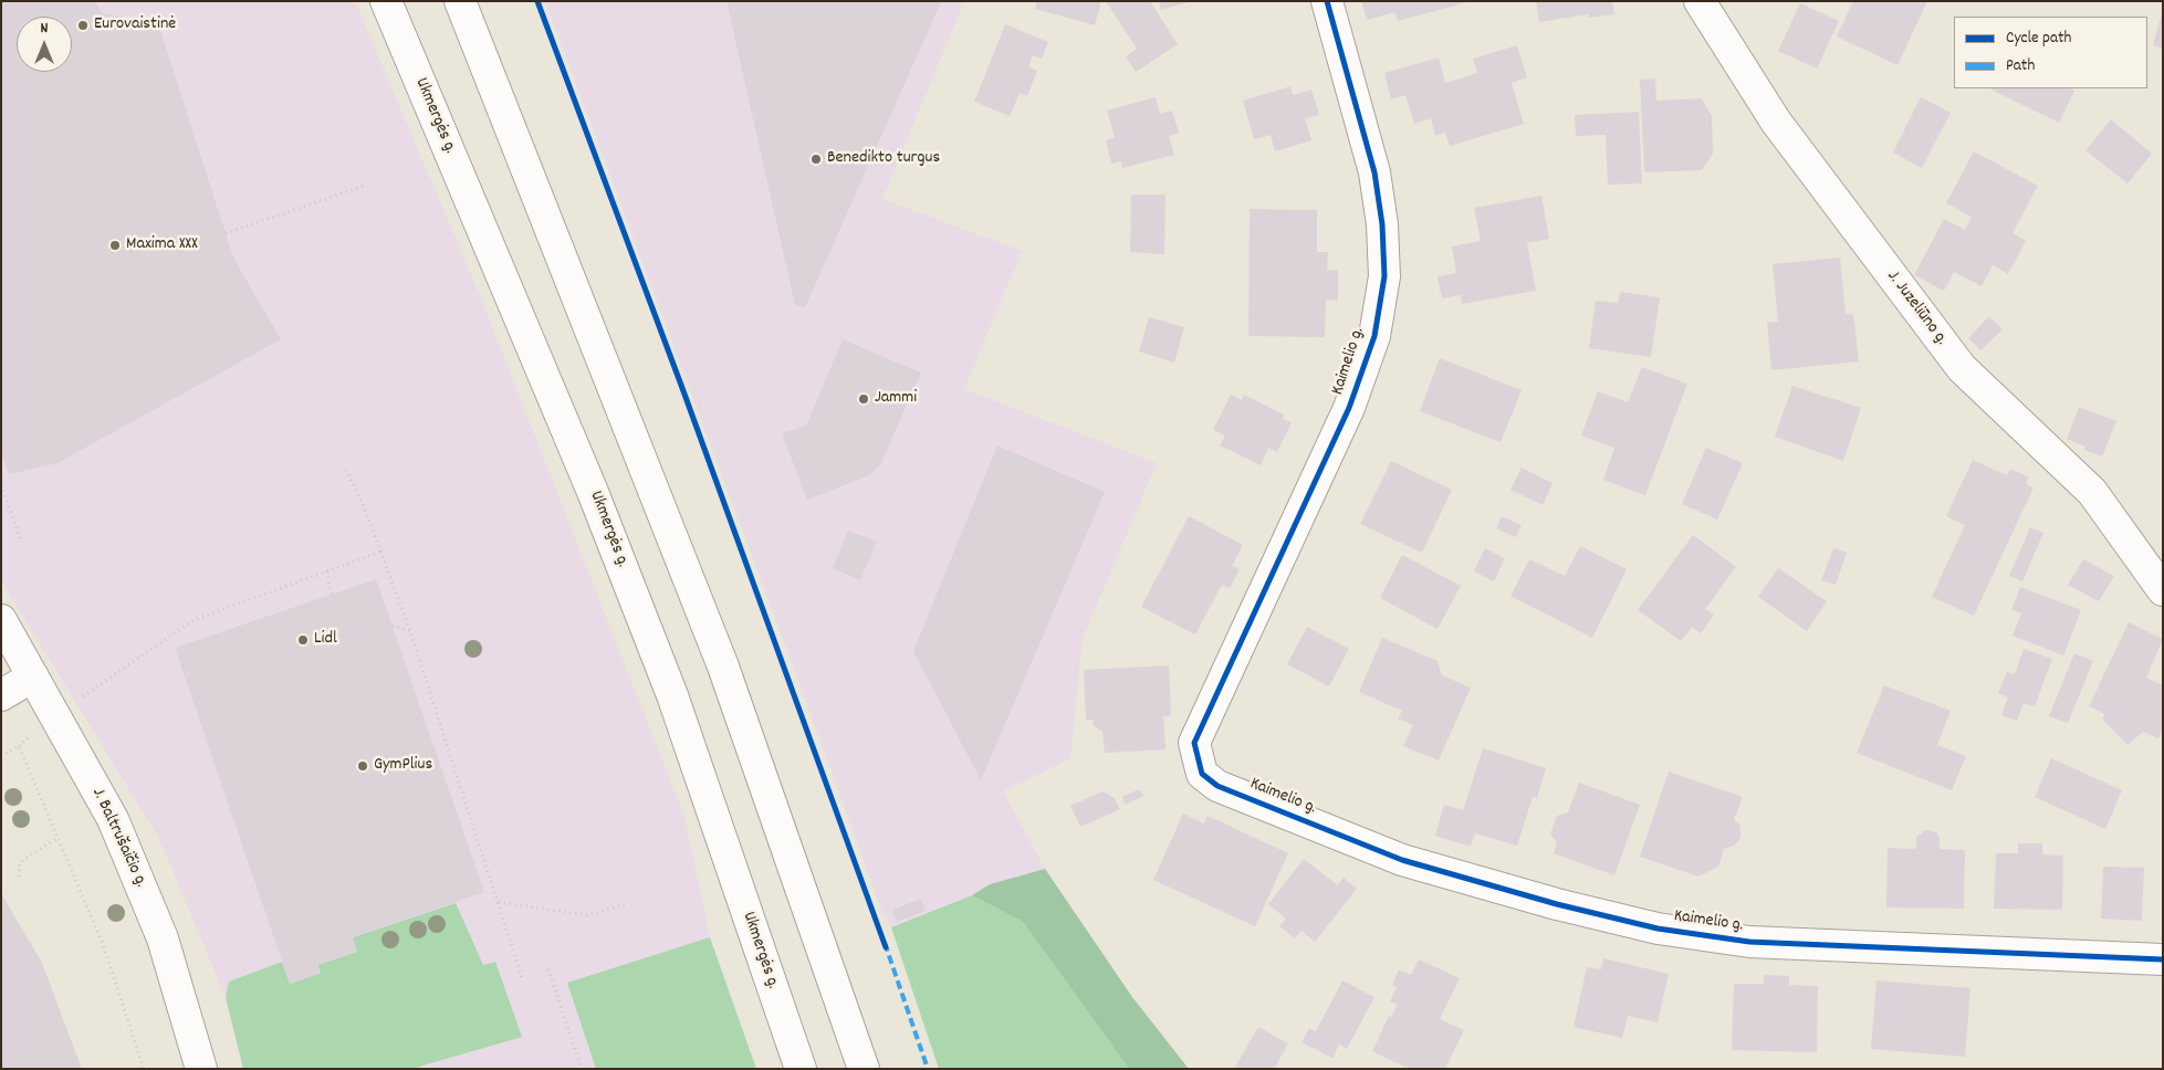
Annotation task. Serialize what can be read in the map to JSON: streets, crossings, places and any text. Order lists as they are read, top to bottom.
{
  "streets": {
    "main road": [
      "Ukmergės g.",
      "J. Juzeliūno g.",
      "Kaimelio g.",
      "J. Baltrušaičio g."
    ]
  },
  "places": [
    "Eurovaistinė",
    "Benedikto turgus",
    "Maxima XXX",
    "Jammi",
    "Lidl",
    "GymPlius"
  ],
  "legend": ["Cycle path", "Path"],
  "north": "top"
}
